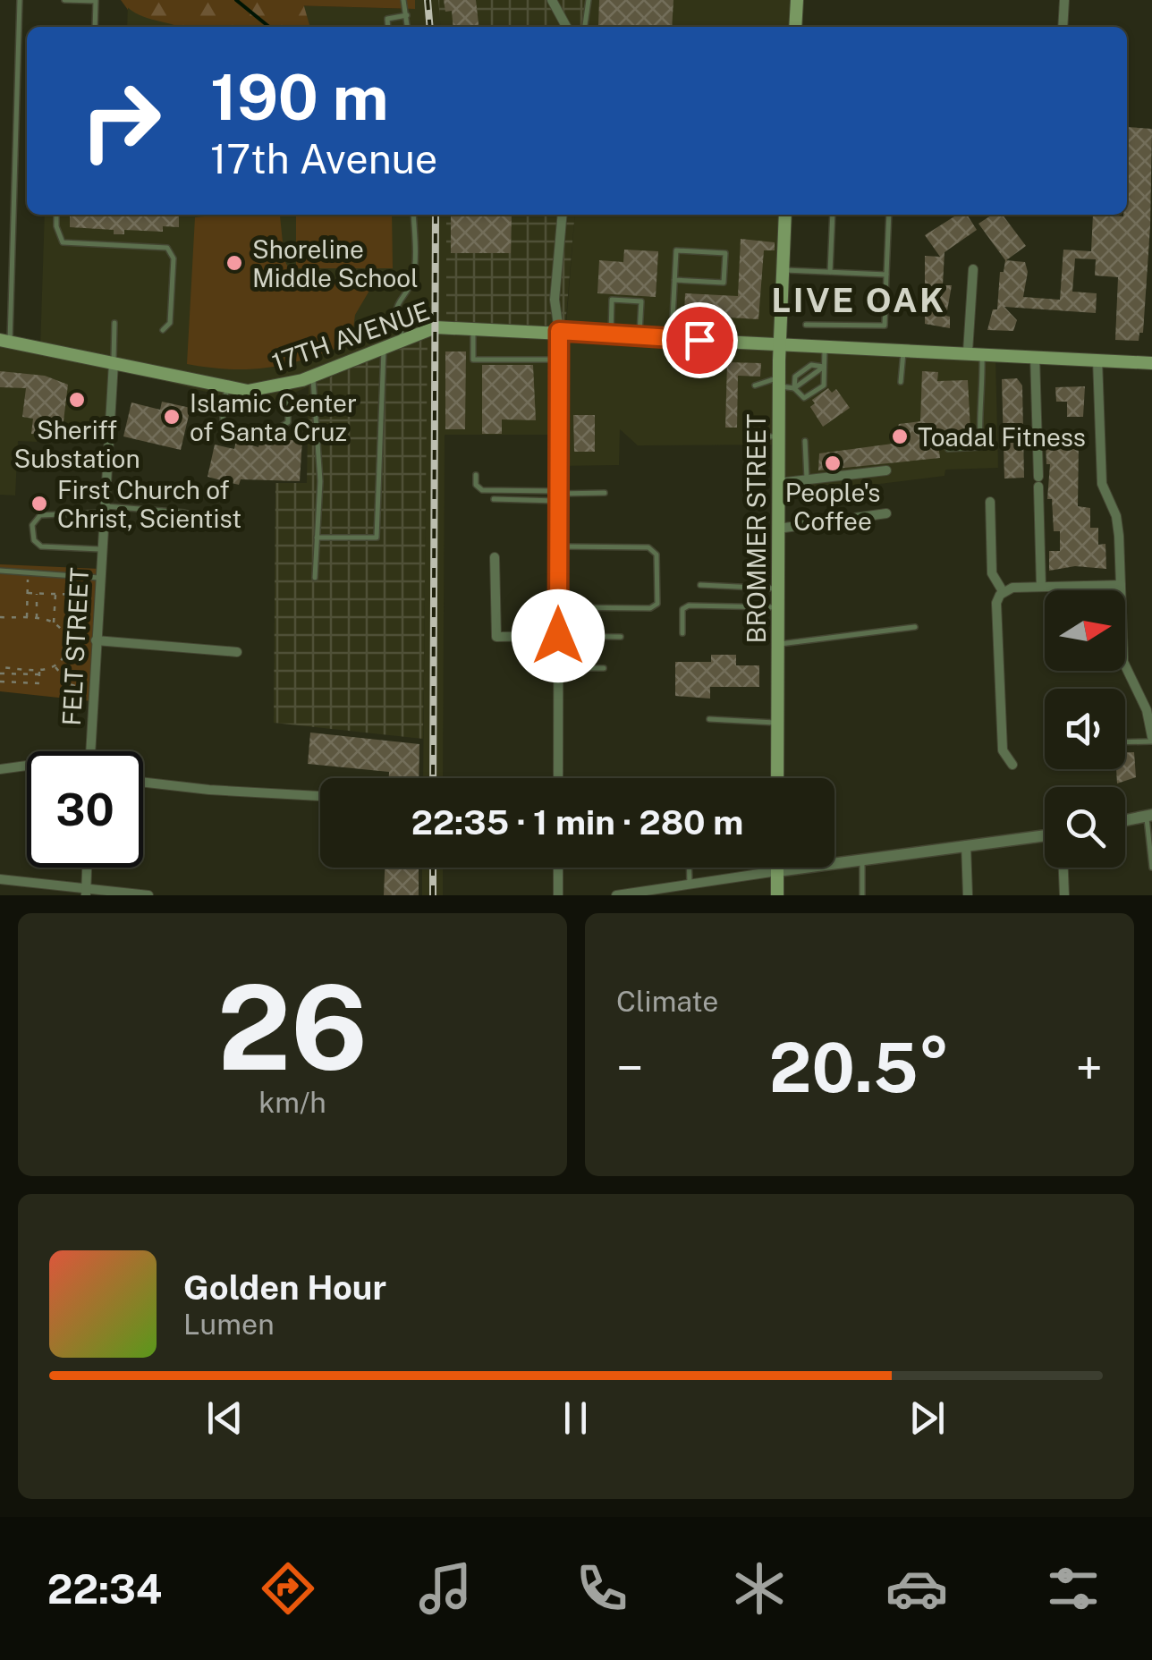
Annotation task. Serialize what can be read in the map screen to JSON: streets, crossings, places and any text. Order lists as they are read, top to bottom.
{
  "streets": {
    "main road": ["17TH AVENUE", "BROMMER STREET"],
    "street": ["FELT STREET"]
  },
  "crossings": [
    ["17TH AVENUE", "BROMMER STREET"],
    ["17TH AVENUE", "FELT STREET"]
  ],
  "districts": ["LIVE OAK"],
  "places": [
    "Shoreline Middle School",
    "Sheriff Substation",
    "Islamic Center of Santa Cruz",
    "Toadal Fitness",
    "People's Coffee",
    "First Church of Christ, Scientist"
  ],
  "north": "right",
  "page": {
    "turn": ["190 m", "17th Avenue"],
    "limit": "30",
    "trip": "22:35 · 1 min · 280 m",
    "tile": [
      ["26", "km/h"],
      "Climate"
    ],
    "heat": ["−", "20.5°", "+"],
    "song": ["Golden Hour", "Lumen"],
    "tabs": "22:34"
  }
}
